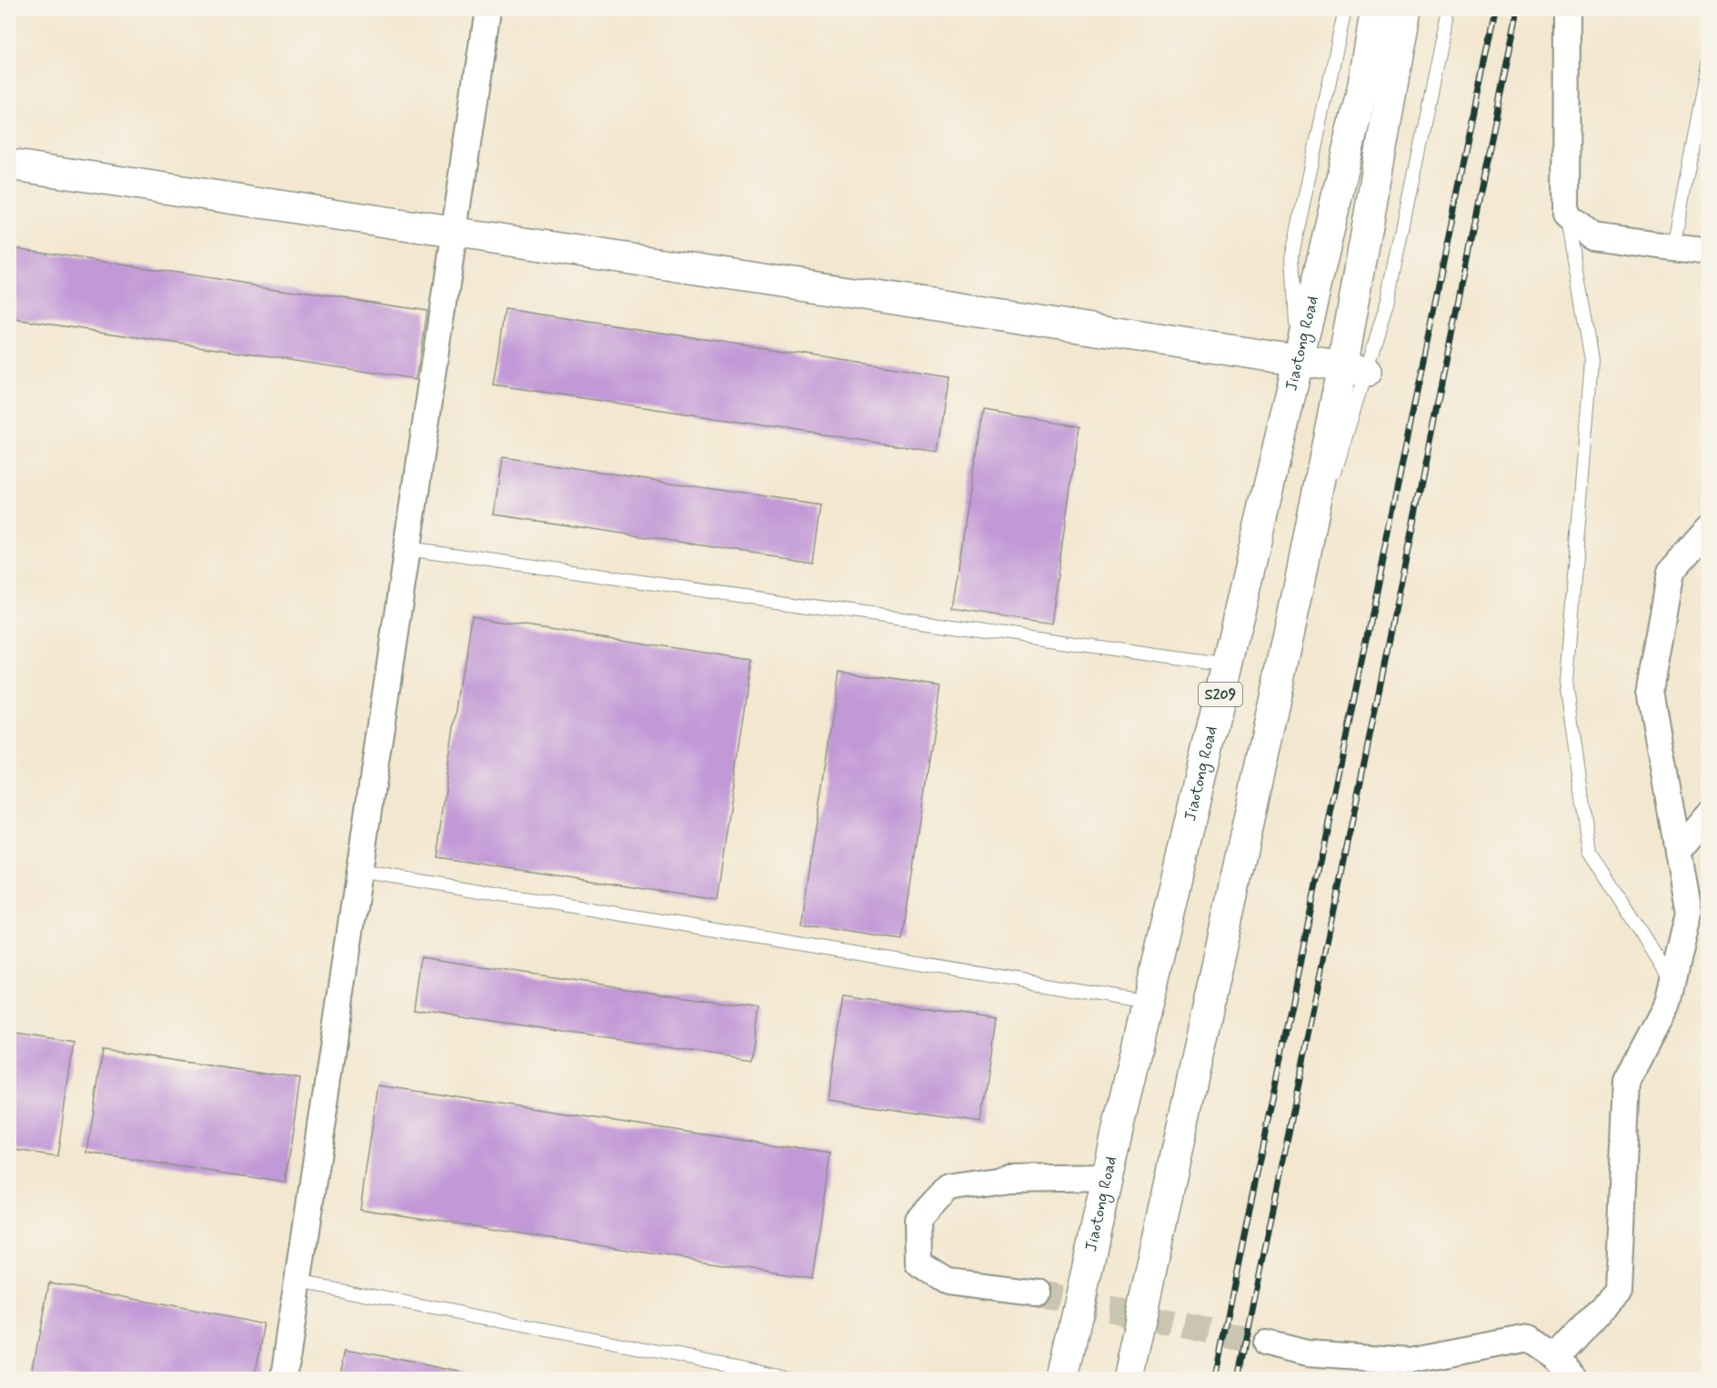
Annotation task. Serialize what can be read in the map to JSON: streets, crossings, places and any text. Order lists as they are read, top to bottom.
{
  "streets": {
    "main road": ["Jiaotong Road", "S209"]
  }
}
